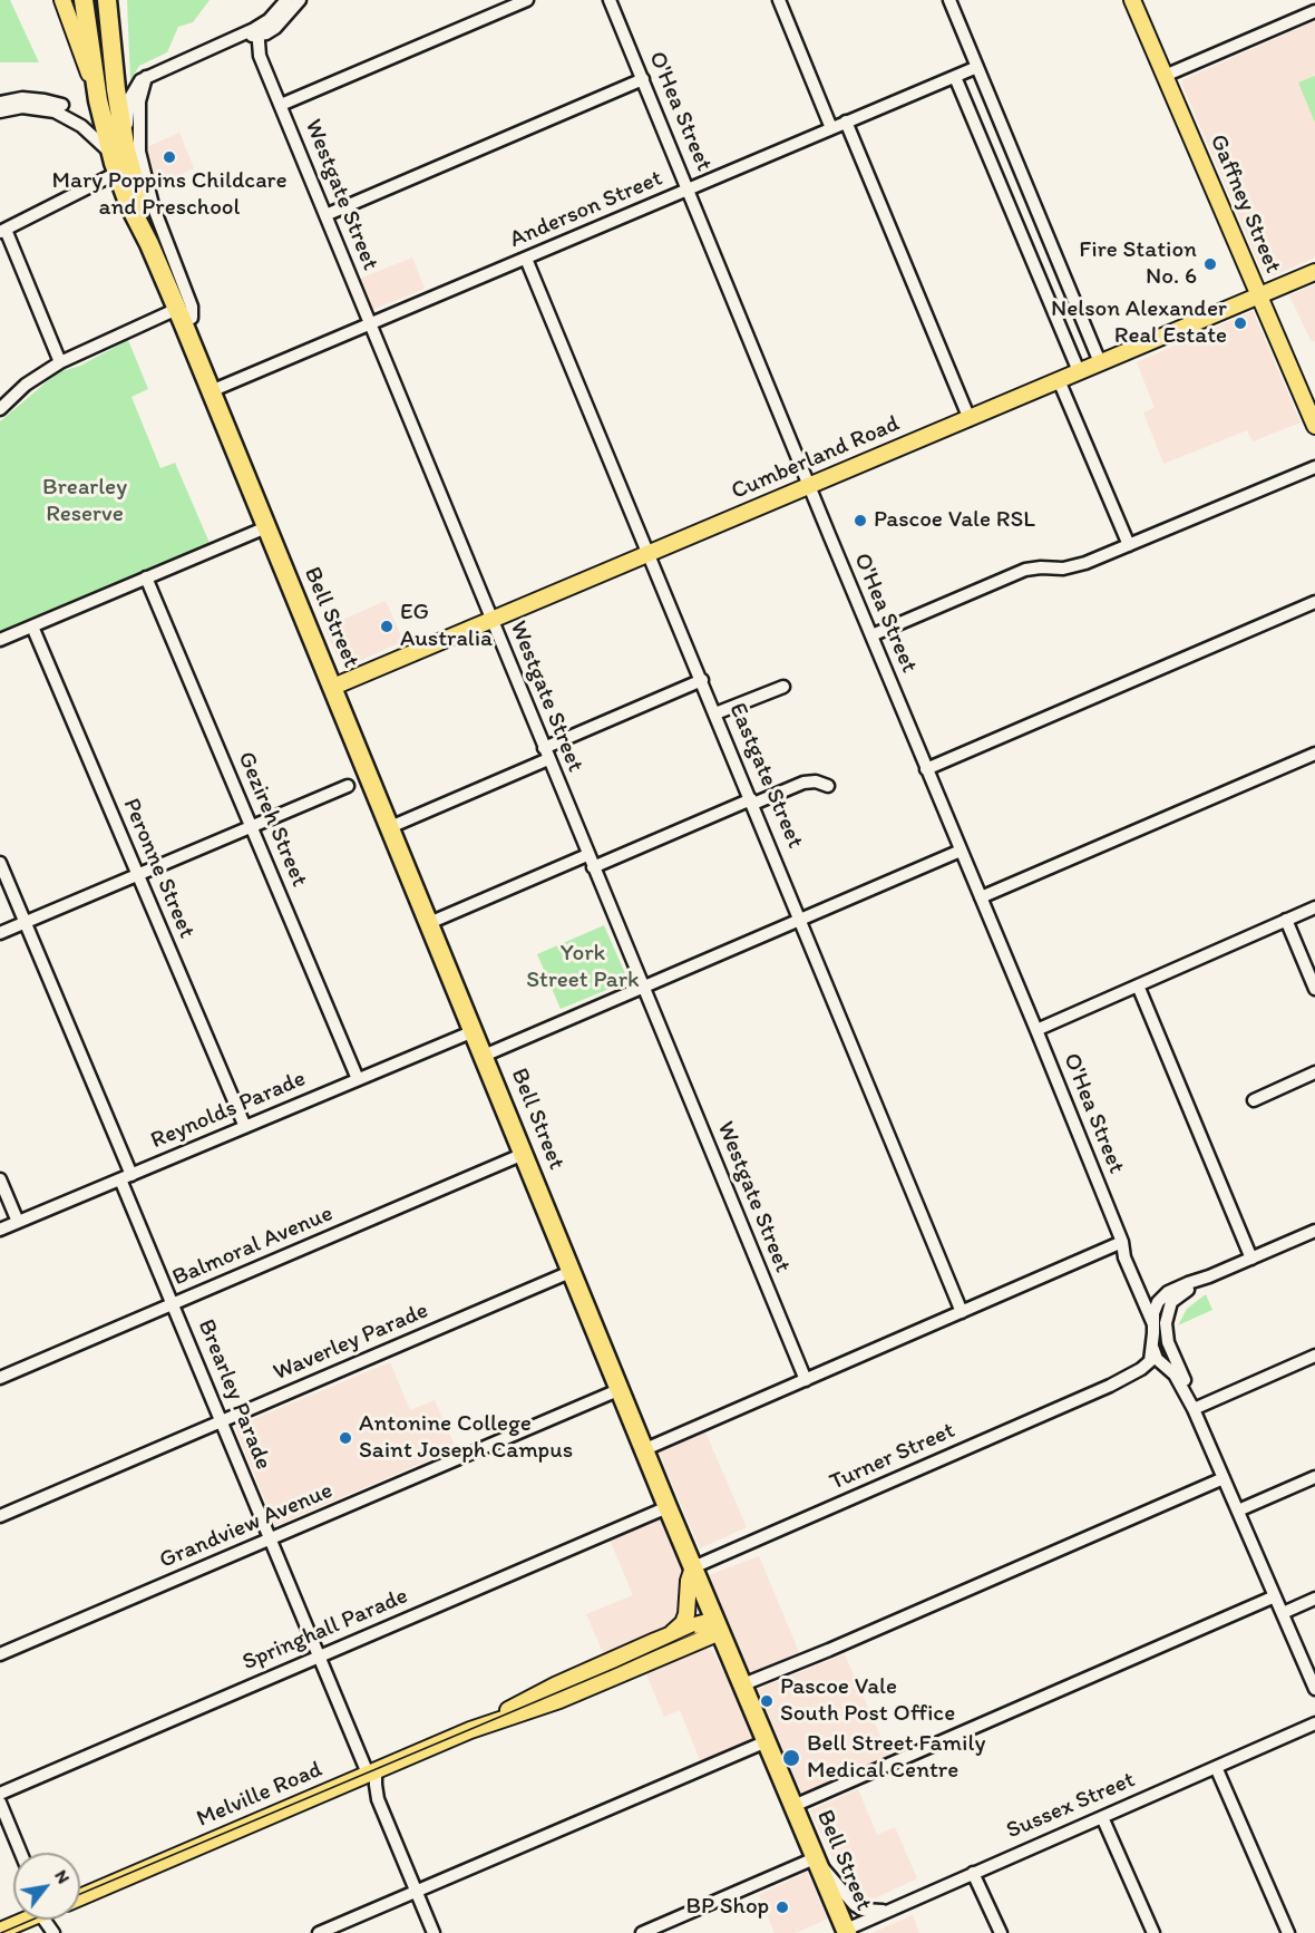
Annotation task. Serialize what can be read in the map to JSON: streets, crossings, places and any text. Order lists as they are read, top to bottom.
{
  "streets": {
    "highway": ["Bell Street"],
    "main road": ["Gaffney Street", "Cumberland Road", "Melville Road"],
    "street": [
      "O'Hea Street",
      "Westgate Street",
      "Anderson Street",
      "Eastgate Street",
      "Gezireh Street",
      "Peronne Street",
      "Reynolds Parade",
      "Balmoral Avenue",
      "Waverley Parade",
      "Brearley Parade",
      "Turner Street",
      "Grandview Avenue",
      "Springhall Parade",
      "Sussex Street"
    ]
  },
  "crossings": [
    ["O'Hea Street", "Anderson Street"],
    ["O'Hea Street", "Cumberland Road"],
    ["Westgate Street", "Anderson Street"],
    ["Westgate Street", "Cumberland Road"],
    ["Gaffney Street", "Cumberland Road"],
    ["Anderson Street", "Bell Street"],
    ["Anderson Street", "Eastgate Street"],
    ["Cumberland Road", "Bell Street"],
    ["Cumberland Road", "Eastgate Street"],
    ["Bell Street", "Reynolds Parade"],
    ["Bell Street", "Balmoral Avenue"],
    ["Bell Street", "Waverley Parade"],
    ["Bell Street", "Turner Street"],
    ["Bell Street", "Grandview Avenue"],
    ["Bell Street", "Springhall Parade"],
    ["Bell Street", "Melville Road"],
    ["Bell Street", "Sussex Street"],
    ["Gezireh Street", "Reynolds Parade"],
    ["Peronne Street", "Reynolds Parade"],
    ["Reynolds Parade", "Brearley Parade"],
    ["Balmoral Avenue", "Brearley Parade"],
    ["Waverley Parade", "Brearley Parade"],
    ["Brearley Parade", "Grandview Avenue"],
    ["Brearley Parade", "Springhall Parade"],
    ["Brearley Parade", "Melville Road"]
  ],
  "parks": ["Brearley Reserve", "York Street Park"],
  "places": [
    "Mary Poppins Childcare and Preschool",
    "Fire Station No. 6",
    "Nelson Alexander Real Estate",
    "Pascoe Vale RSL",
    "EG Australia",
    "Antonine College Saint Joseph Campus",
    "Pascoe Vale South Post Office",
    "Bell Street Family Medical Centre",
    "BP Shop"
  ],
  "north": "top right"
}
